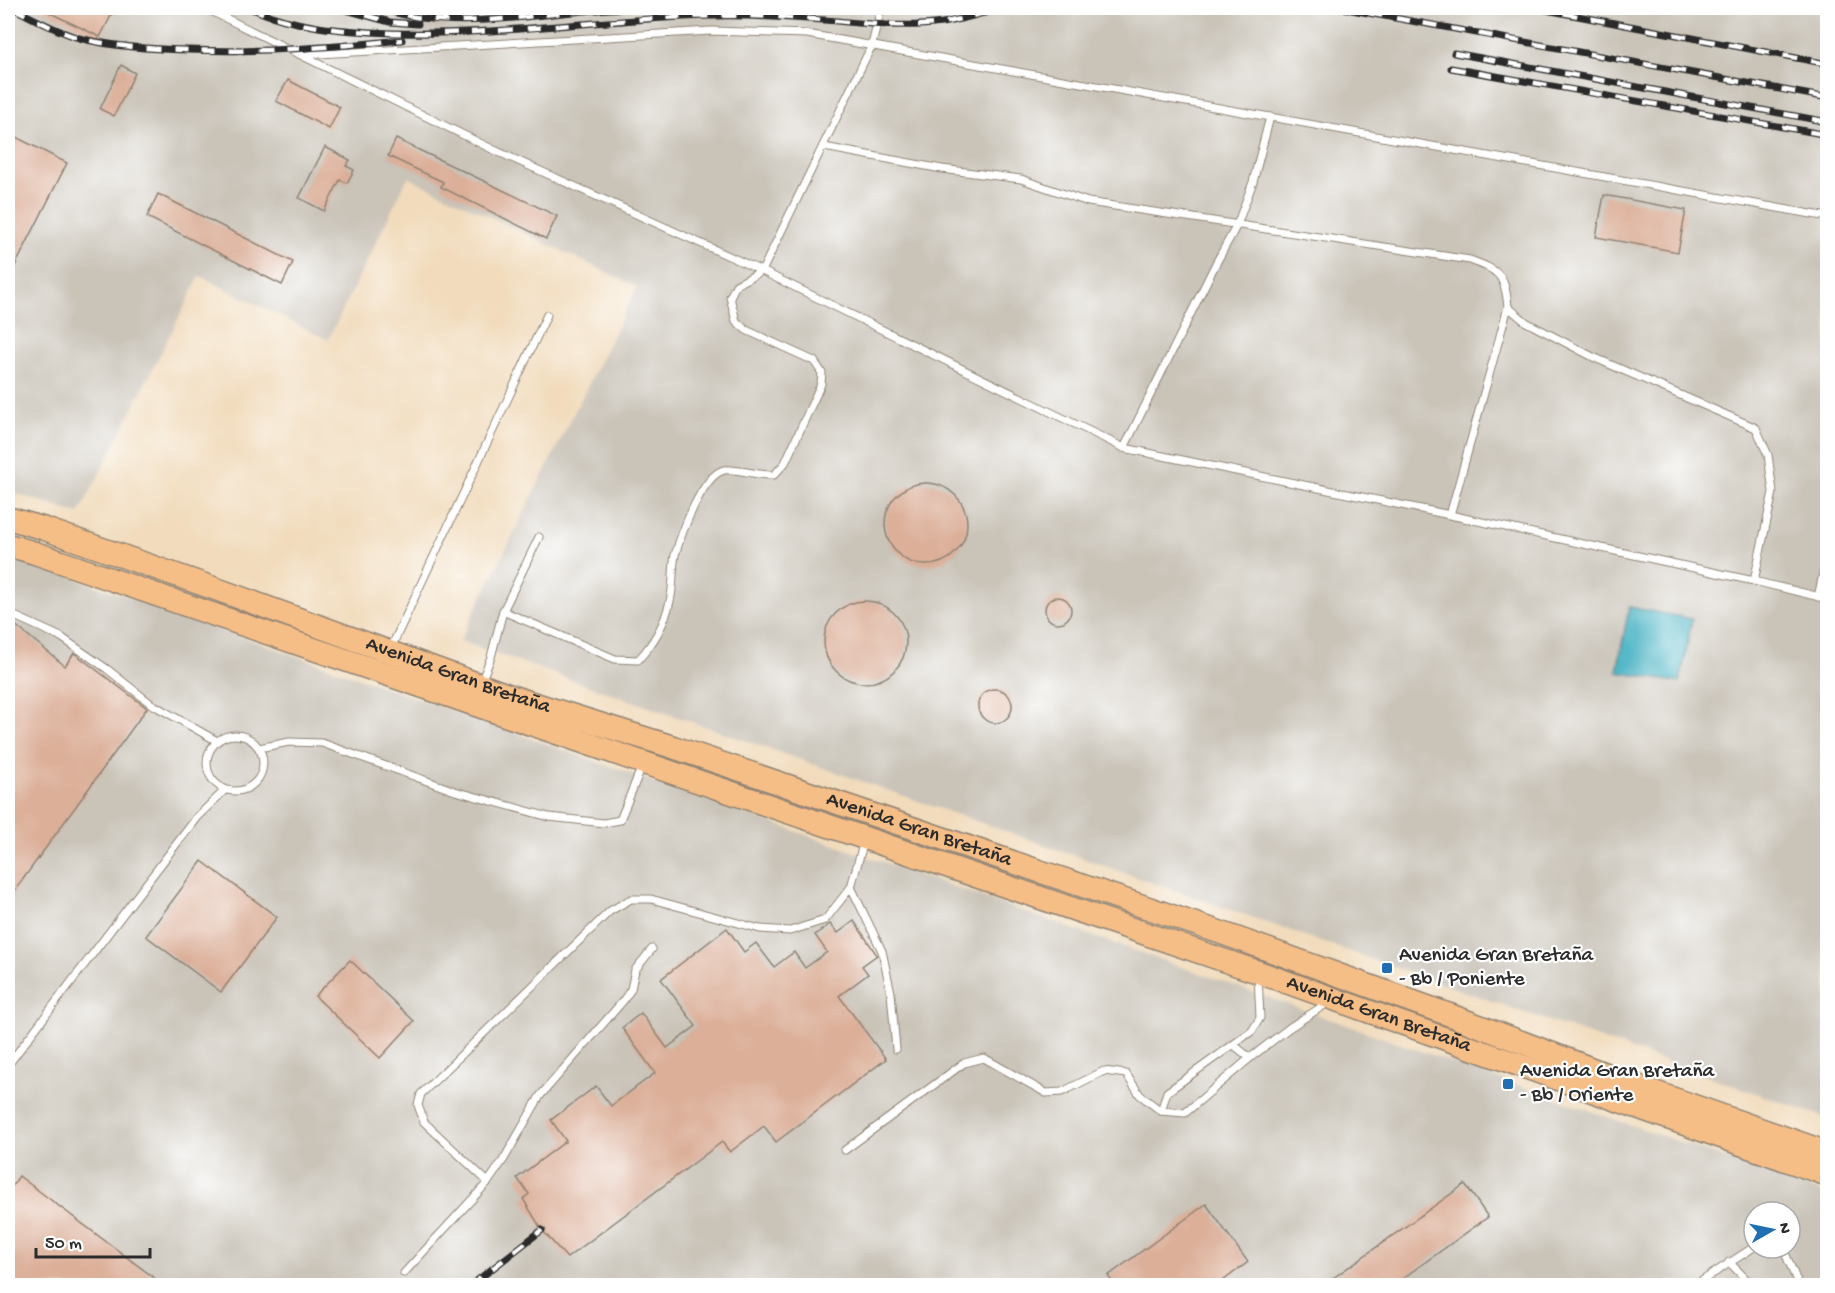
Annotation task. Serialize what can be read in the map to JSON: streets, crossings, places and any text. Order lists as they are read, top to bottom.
{
  "streets": {
    "main road": ["Avenida Gran Bretaña"]
  },
  "places": {
    "transit": ["Avenida Gran Bretaña - Bb / Poniente", "Avenida Gran Bretaña - Bb / Oriente"]
  },
  "scale_bar": "50 m",
  "north": "right"
}
